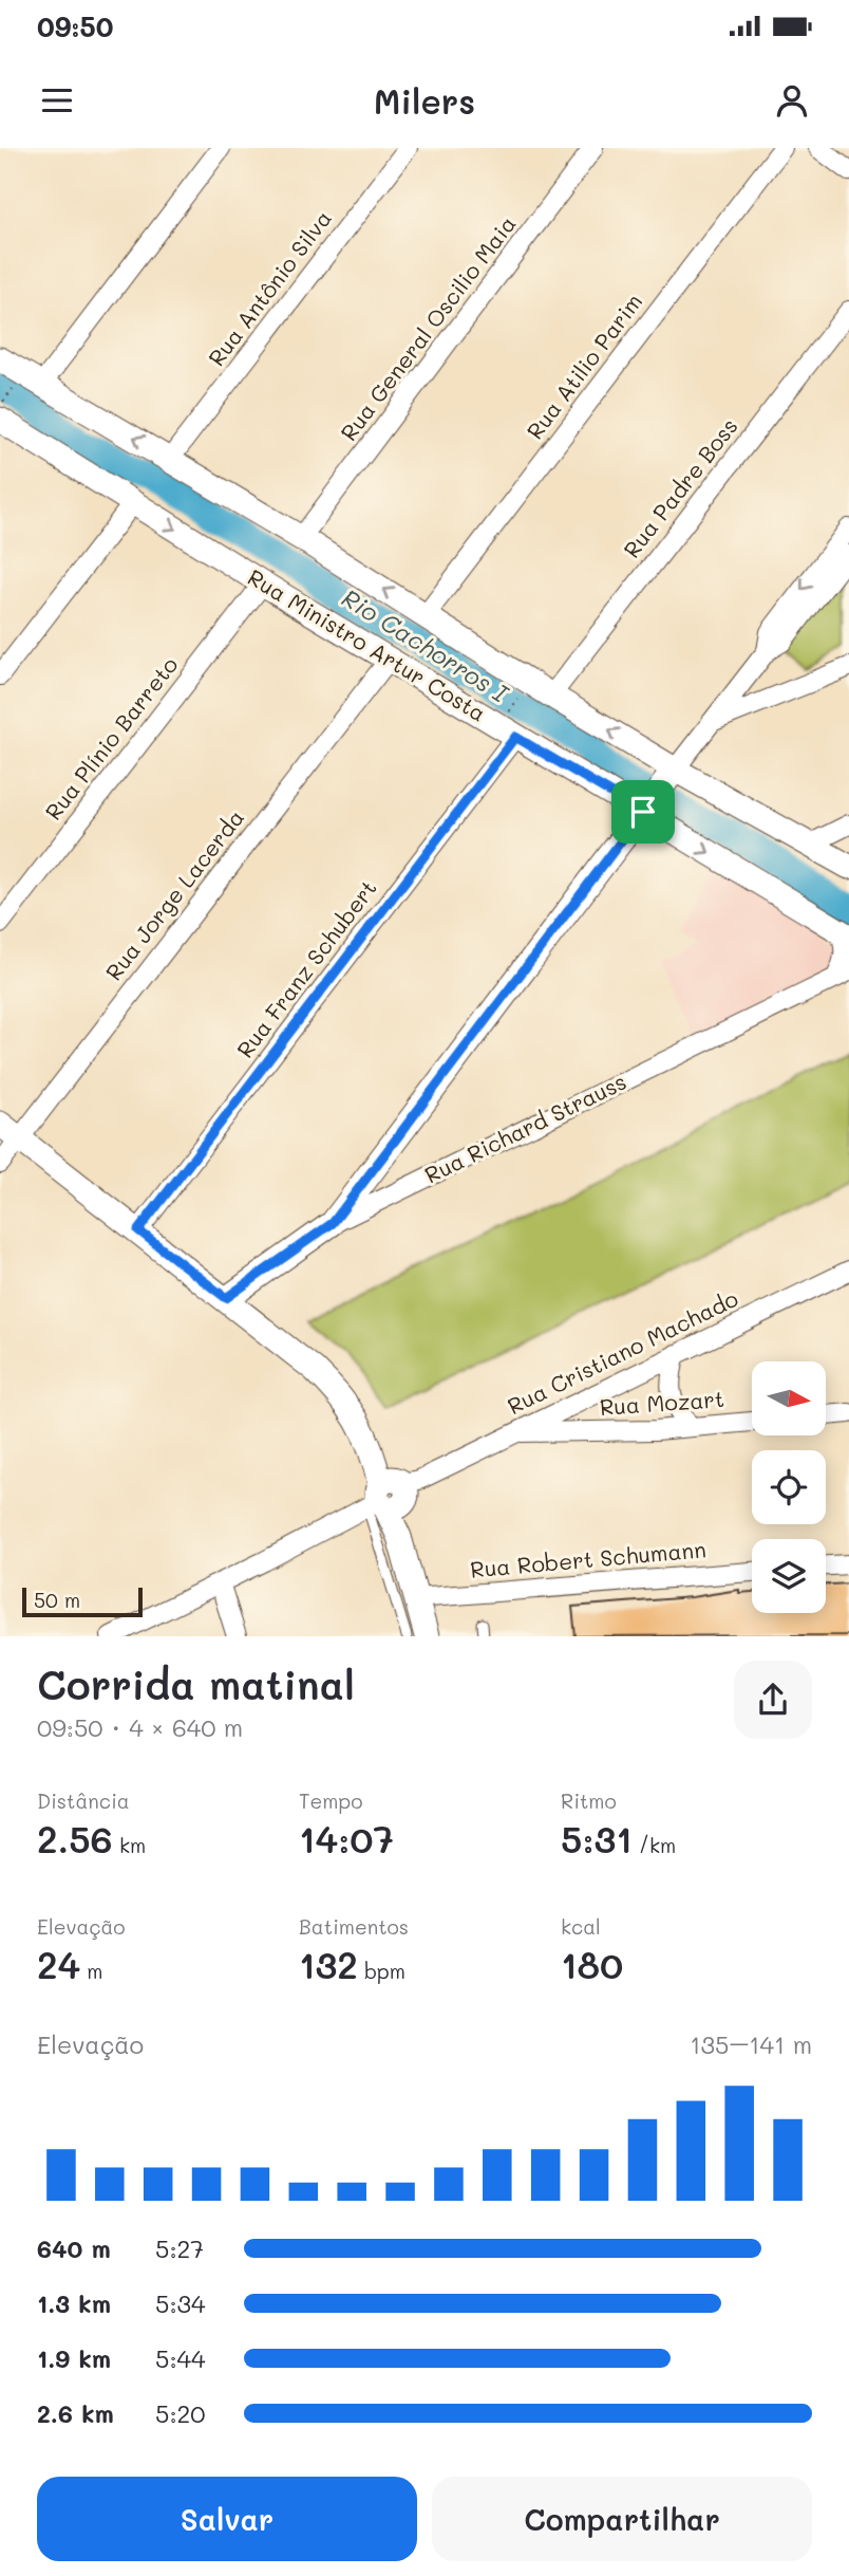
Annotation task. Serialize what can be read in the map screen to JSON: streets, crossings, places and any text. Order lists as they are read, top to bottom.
{
  "streets": {
    "street": [
      "Rua Antônio Silva",
      "Rua General Oscilio Maia",
      "Rua Atilio Parim",
      "Rua Padre Boss",
      "Rua Ministro Artur Costa",
      "Rua Plínio Barreto",
      "Rua Jorge Lacerda",
      "Rua Franz Schubert",
      "Rua Richard Strauss",
      "Rua Cristiano Machado",
      "Rua Mozart",
      "Rua Robert Schumann"
    ]
  },
  "crossings": [
    ["Rua Ministro Artur Costa", "Rua Plínio Barreto"],
    ["Rua Ministro Artur Costa", "Rua Jorge Lacerda"],
    ["Rua Ministro Artur Costa", "Rua Franz Schubert"],
    ["Rua Ministro Artur Costa", "Rua Richard Strauss"],
    ["Rua Cristiano Machado", "Rua Mozart"]
  ],
  "water": ["Rio Cachorros I"],
  "scale_bar": "50 m",
  "north": "right",
  "page": {
    "status": "09:50",
    "header": "Milers",
    "scale": "50 m",
    "heading": ["Corrida matinal", "09:50 · 4 × 640 m"],
    "stats": [
      ["Distância", "2.56 km"],
      ["Tempo", "14:07"],
      ["Ritmo", "5:31 /km"],
      ["Elevação", "24 m"],
      ["Batimentos", "132 bpm"],
      ["kcal", "180"]
    ],
    "chart": ["Elevação", "135–141 m"],
    "list": [
      {
        "name": "640 m",
        "note": "5:27"
      },
      {
        "name": "1.3 km",
        "note": "5:34"
      },
      {
        "name": "1.9 km",
        "note": "5:44"
      },
      {
        "name": "2.6 km",
        "note": "5:20"
      }
    ],
    "buttons": ["Salvar", "Compartilhar"]
  }
}
